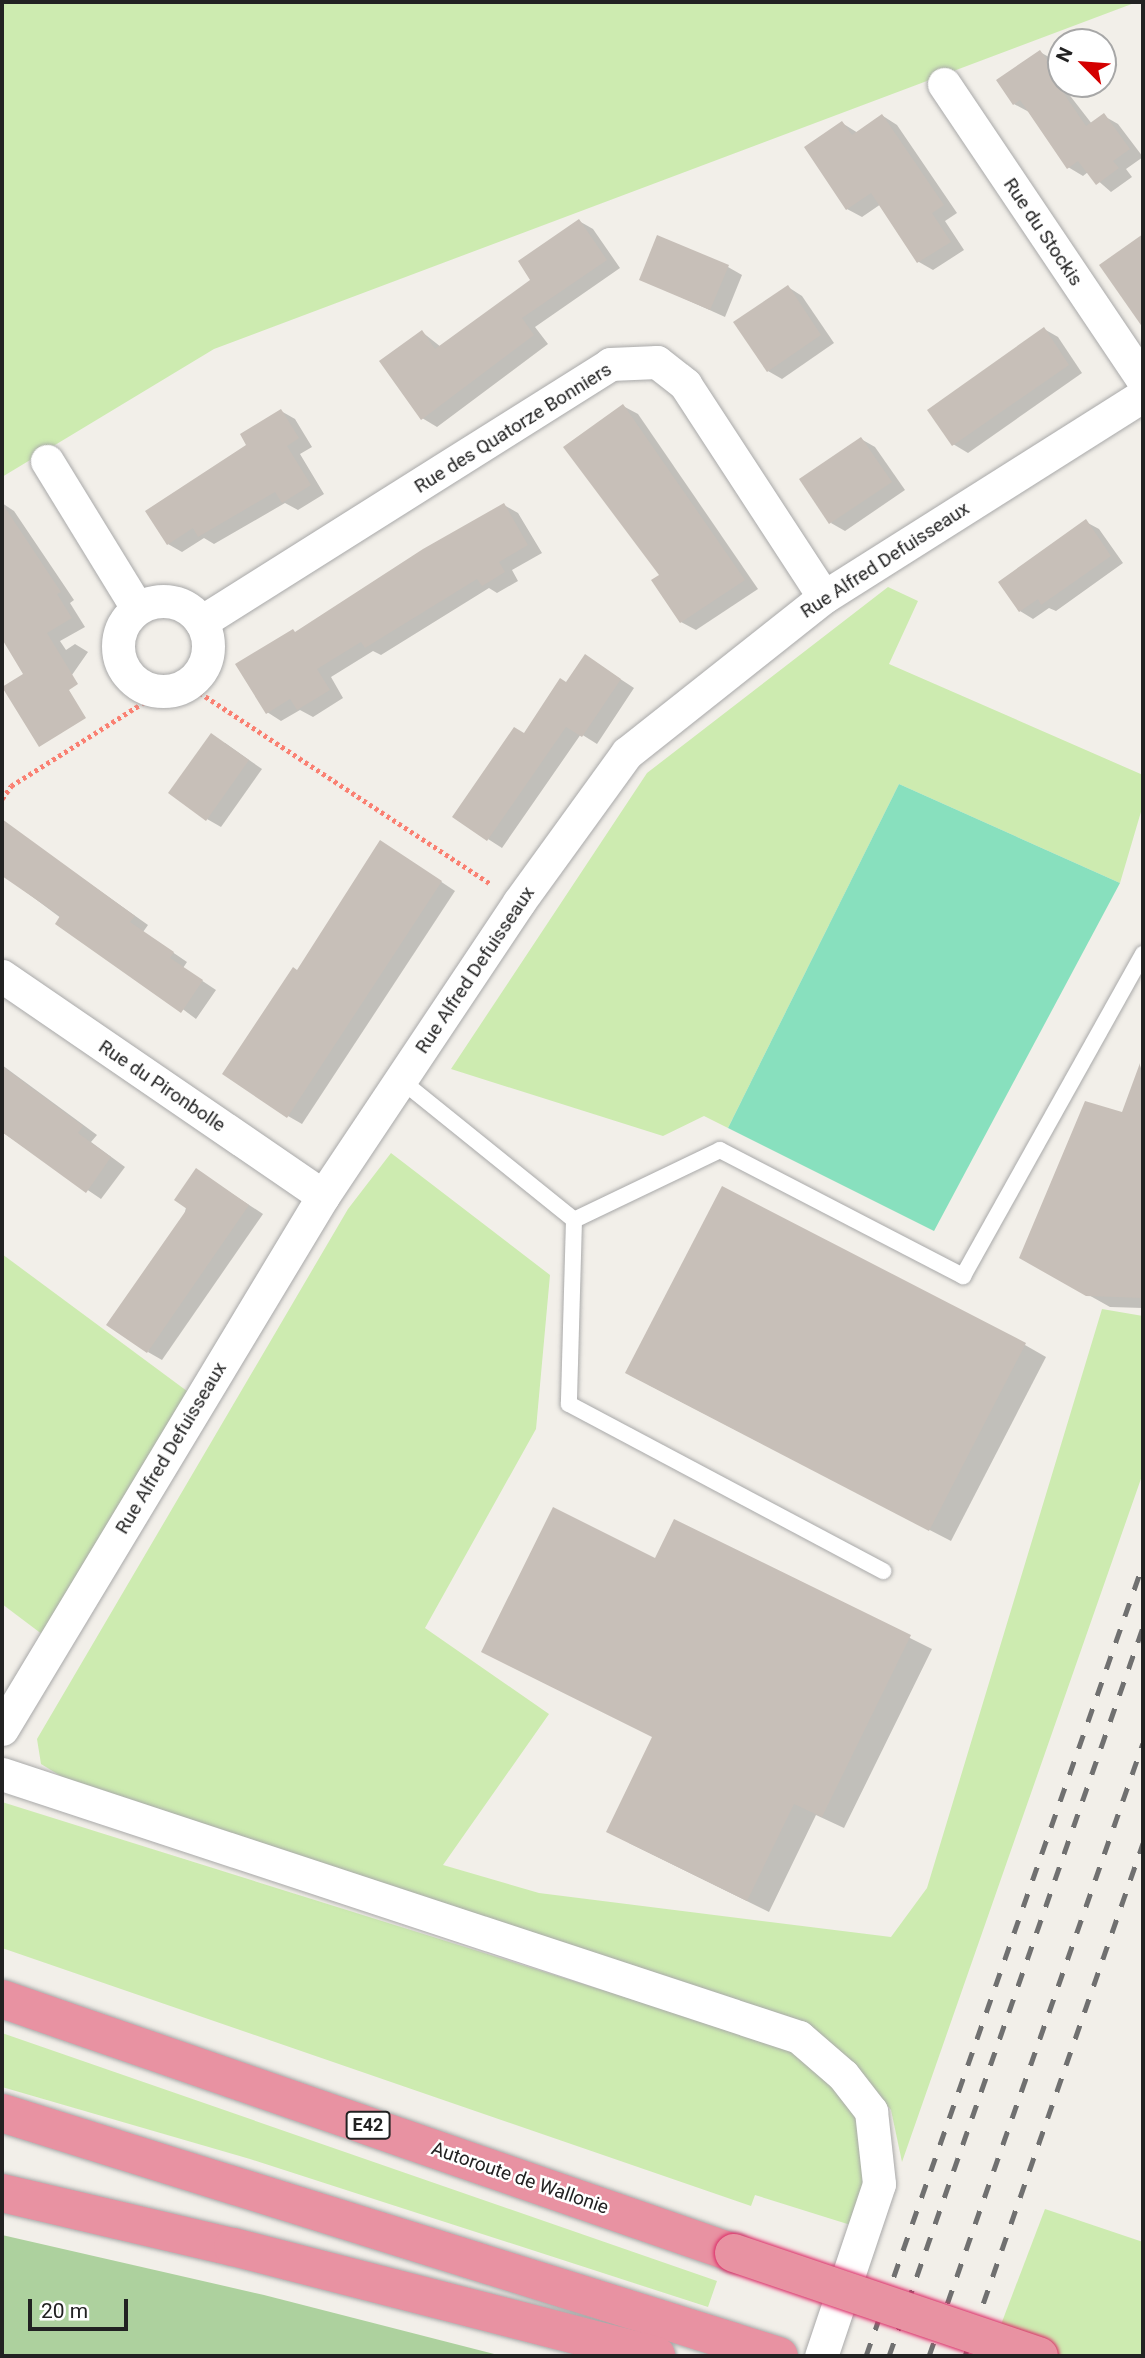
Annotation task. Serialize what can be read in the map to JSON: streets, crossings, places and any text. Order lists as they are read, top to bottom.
{
  "streets": {
    "highway": ["E42", "Autoroute de Wallonie"],
    "street": [
      "Rue du Stockis",
      "Rue des Quatorze Bonniers",
      "Rue Alfred Defuisseaux",
      "Rue du Pironbolle"
    ]
  },
  "crossings": [
    ["Rue des Quatorze Bonniers", "Rue Alfred Defuisseaux"],
    ["Rue Alfred Defuisseaux", "Rue du Pironbolle"]
  ],
  "scale_bar": "20 m",
  "north": "top left"
}
